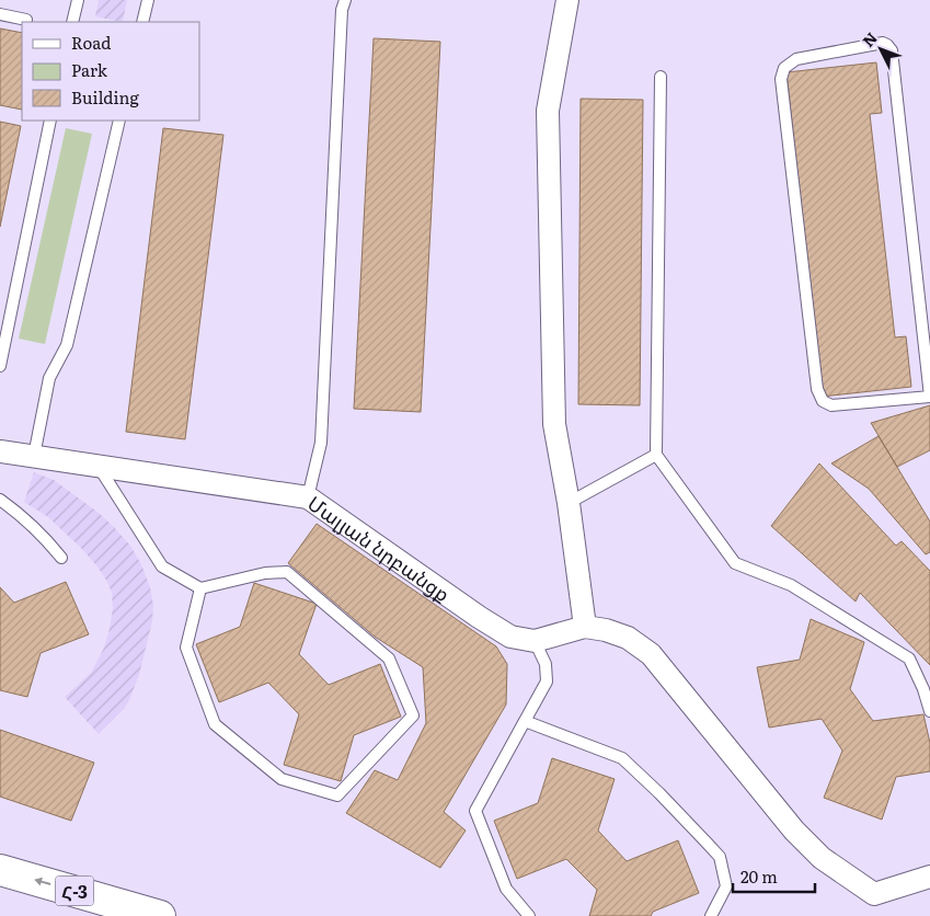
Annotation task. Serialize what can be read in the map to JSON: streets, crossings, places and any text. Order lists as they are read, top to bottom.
{
  "streets": {
    "main road": ["Հ-3"],
    "street": ["Մալյան նրբանցք"]
  },
  "legend": ["Road", "Park", "Building"],
  "scale_bar": "20 m",
  "north": "top left"
}
